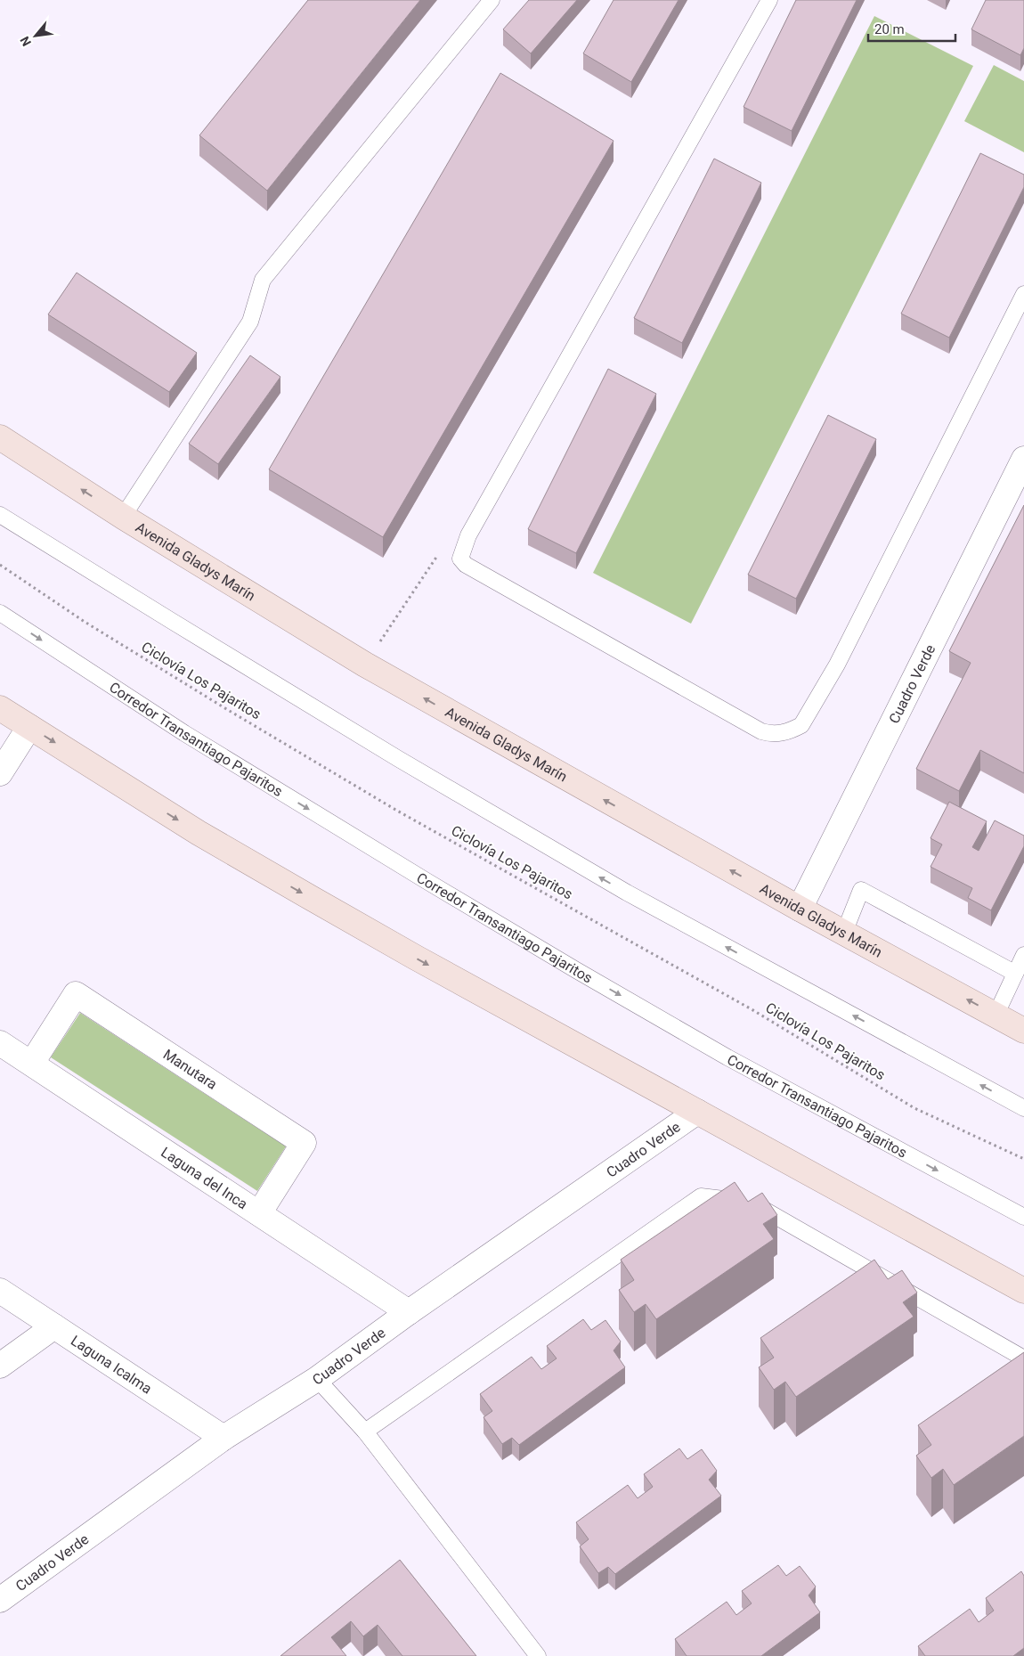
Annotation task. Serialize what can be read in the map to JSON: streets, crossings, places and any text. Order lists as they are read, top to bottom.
{
  "streets": {
    "main road": ["Avenida Gladys Marín"],
    "street": [
      "Cuadro Verde",
      "Manutara",
      "Laguna del Inca",
      "Laguna Icalma"
    ],
    "lane": ["Corredor Transantiago Pajaritos"],
    "path": ["Ciclovía Los Pajaritos"]
  },
  "crossings": [
    ["Avenida Gladys Marín", "Cuadro Verde"],
    ["Cuadro Verde", "Laguna del Inca"],
    ["Cuadro Verde", "Laguna Icalma"],
    ["Manutara", "Laguna del Inca"]
  ],
  "one_way": ["Avenida Gladys Marín"],
  "scale_bar": "20 m",
  "north": "bottom left"
}
